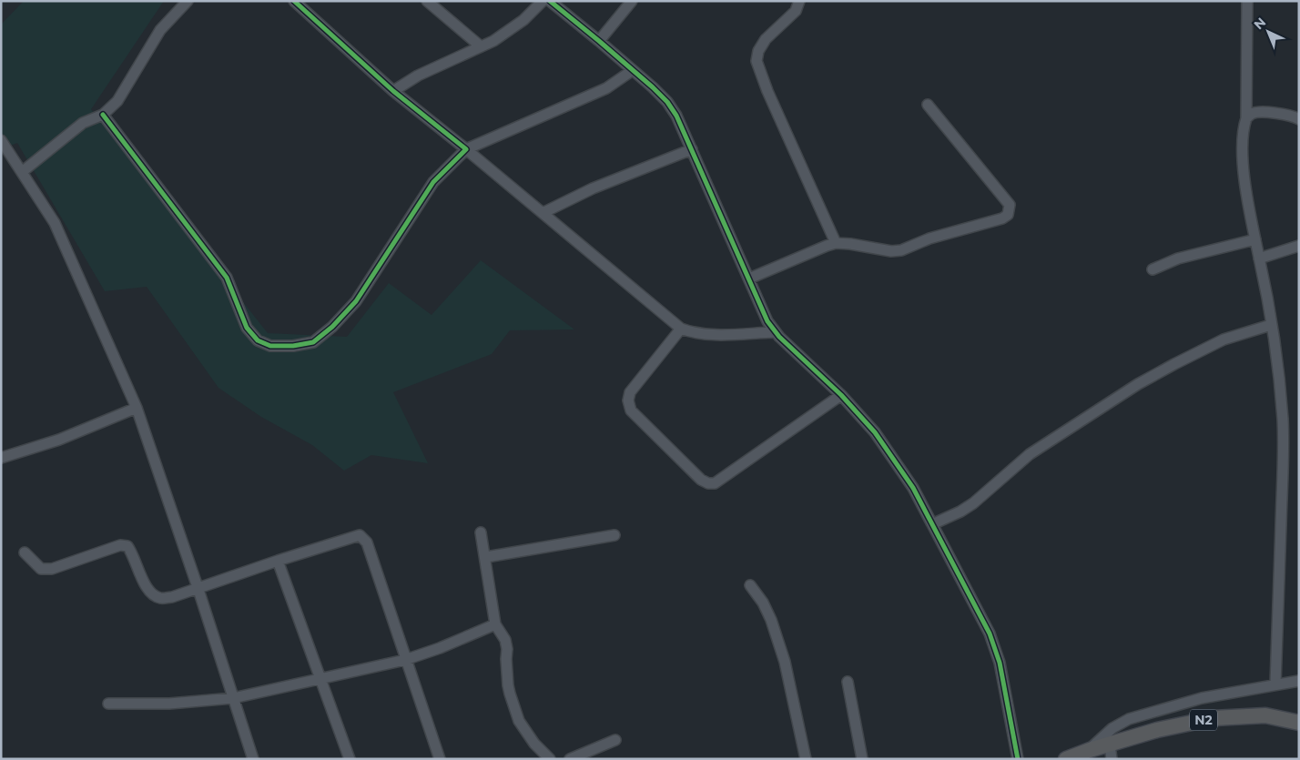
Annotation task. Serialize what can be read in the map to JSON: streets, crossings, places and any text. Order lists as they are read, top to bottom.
{
  "streets": {
    "highway": ["N2"]
  },
  "north": "top left"
}
